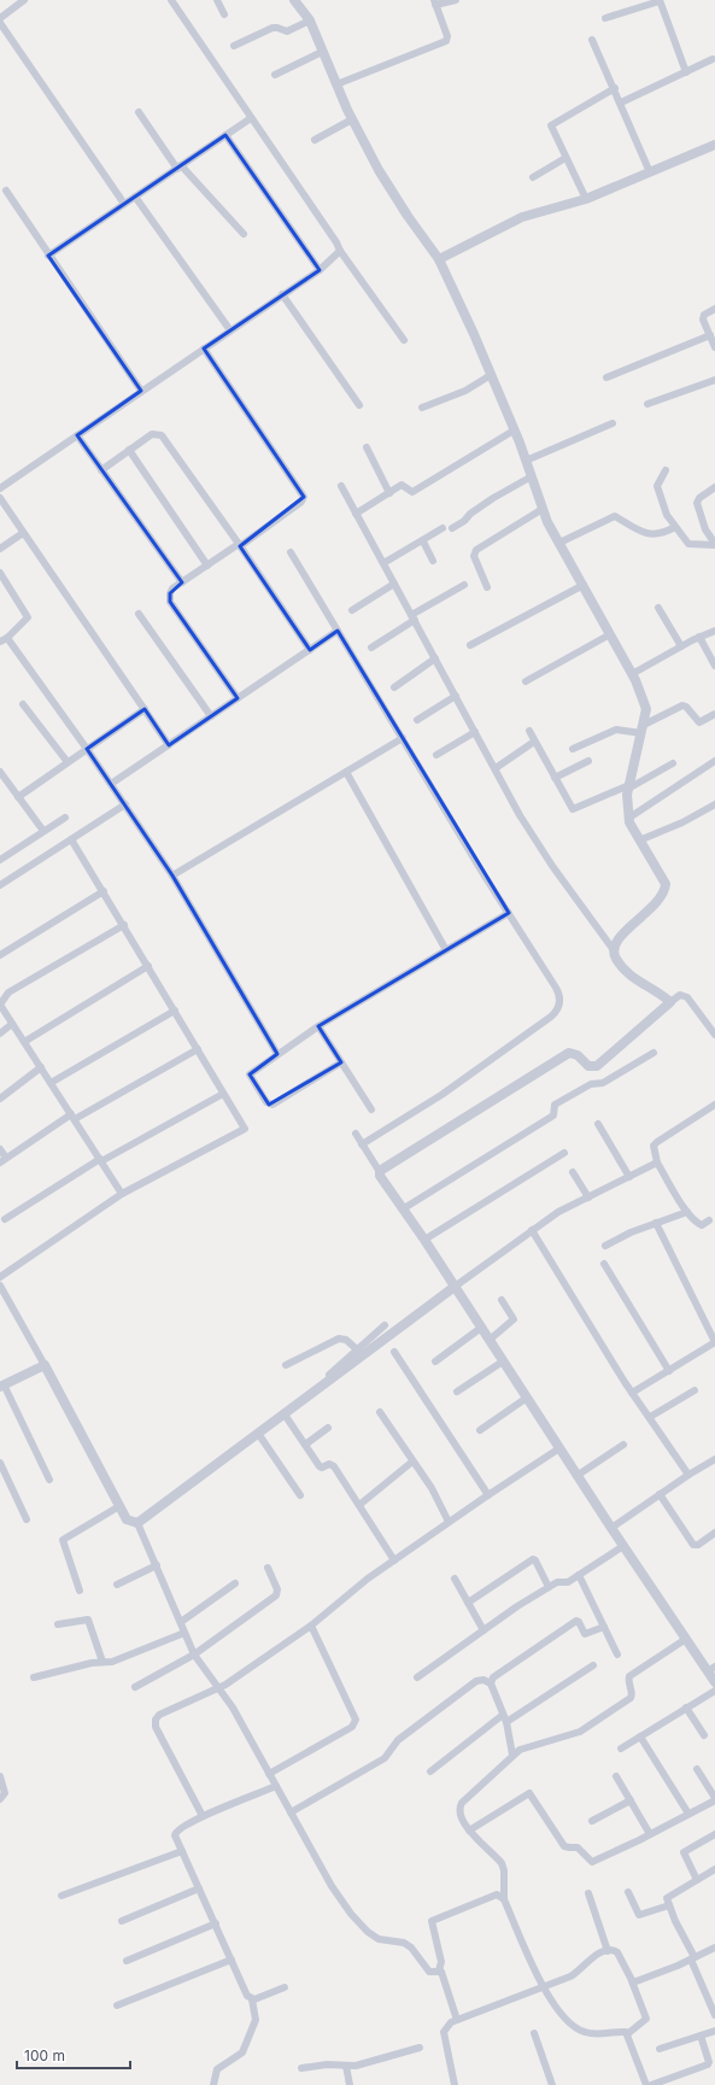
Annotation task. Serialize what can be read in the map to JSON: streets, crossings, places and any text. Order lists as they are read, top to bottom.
{
  "scale_bar": "100 m"
}
